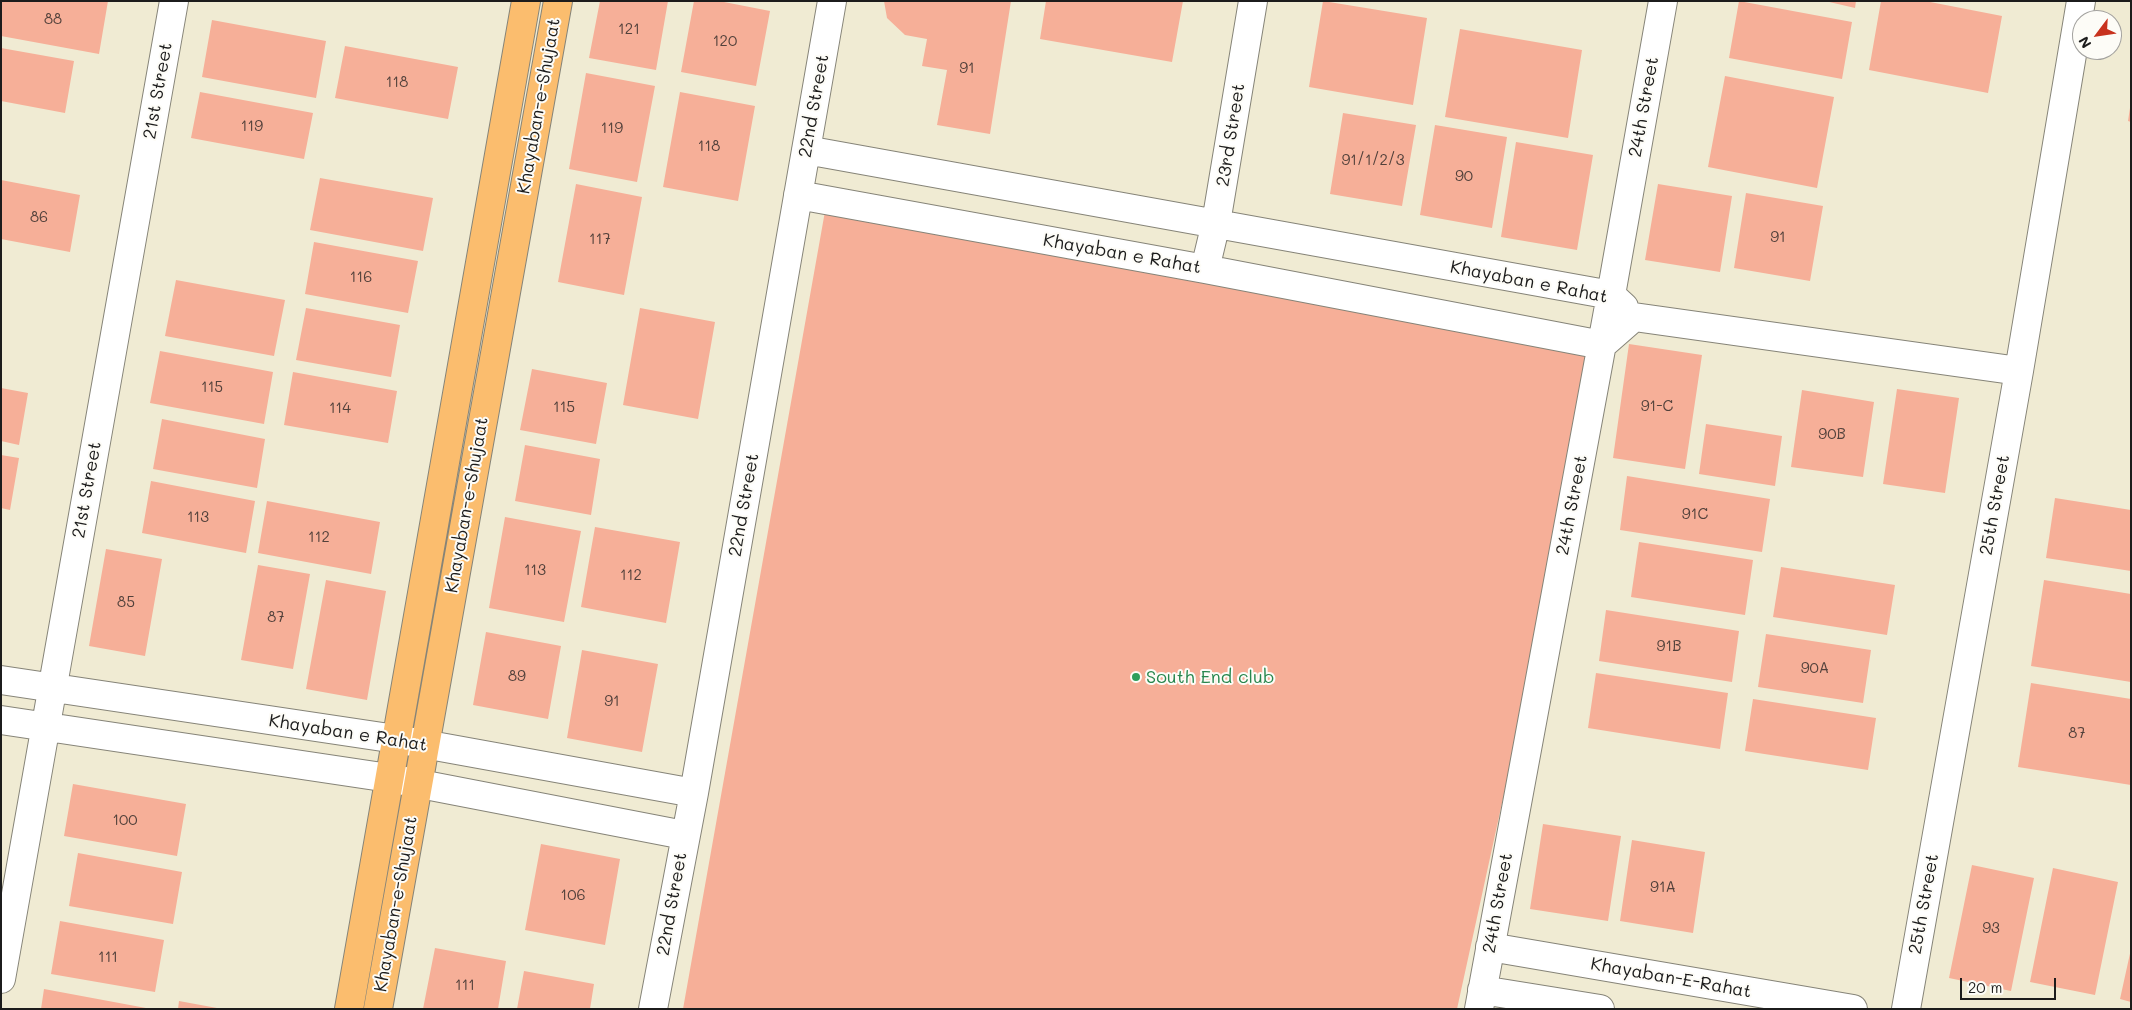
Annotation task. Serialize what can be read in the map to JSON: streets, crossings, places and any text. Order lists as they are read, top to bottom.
{
  "streets": {
    "main road": ["Khayaban-e-Shujaat"],
    "street": [
      "21st Street",
      "22nd Street",
      "24th Street",
      "23rd Street",
      "Khayaban e Rahat",
      "25th Street",
      "Khayaban-E-Rahat"
    ]
  },
  "crossings": [
    ["21st Street", "Khayaban e Rahat"],
    ["Khayaban-e-Shujaat", "Khayaban e Rahat"],
    ["22nd Street", "Khayaban e Rahat"],
    ["24th Street", "Khayaban e Rahat"],
    ["24th Street", "Khayaban-E-Rahat"],
    ["23rd Street", "Khayaban e Rahat"]
  ],
  "places": ["South End club"],
  "house_numbers": [
    "88",
    "121",
    "120",
    "91",
    "118",
    "119",
    "119",
    "118",
    "91/1/2/3",
    "90",
    "86",
    "91",
    "117",
    "116",
    "115",
    "91-C",
    "115",
    "114",
    "90B",
    "91C",
    "113",
    "112",
    "113",
    "112",
    "85",
    "87",
    "91B",
    "90A",
    "89",
    "91",
    "87",
    "100",
    "91A",
    "106",
    "93",
    "111",
    "111"
  ],
  "scale_bar": "20 m",
  "north": "bottom left"
}
